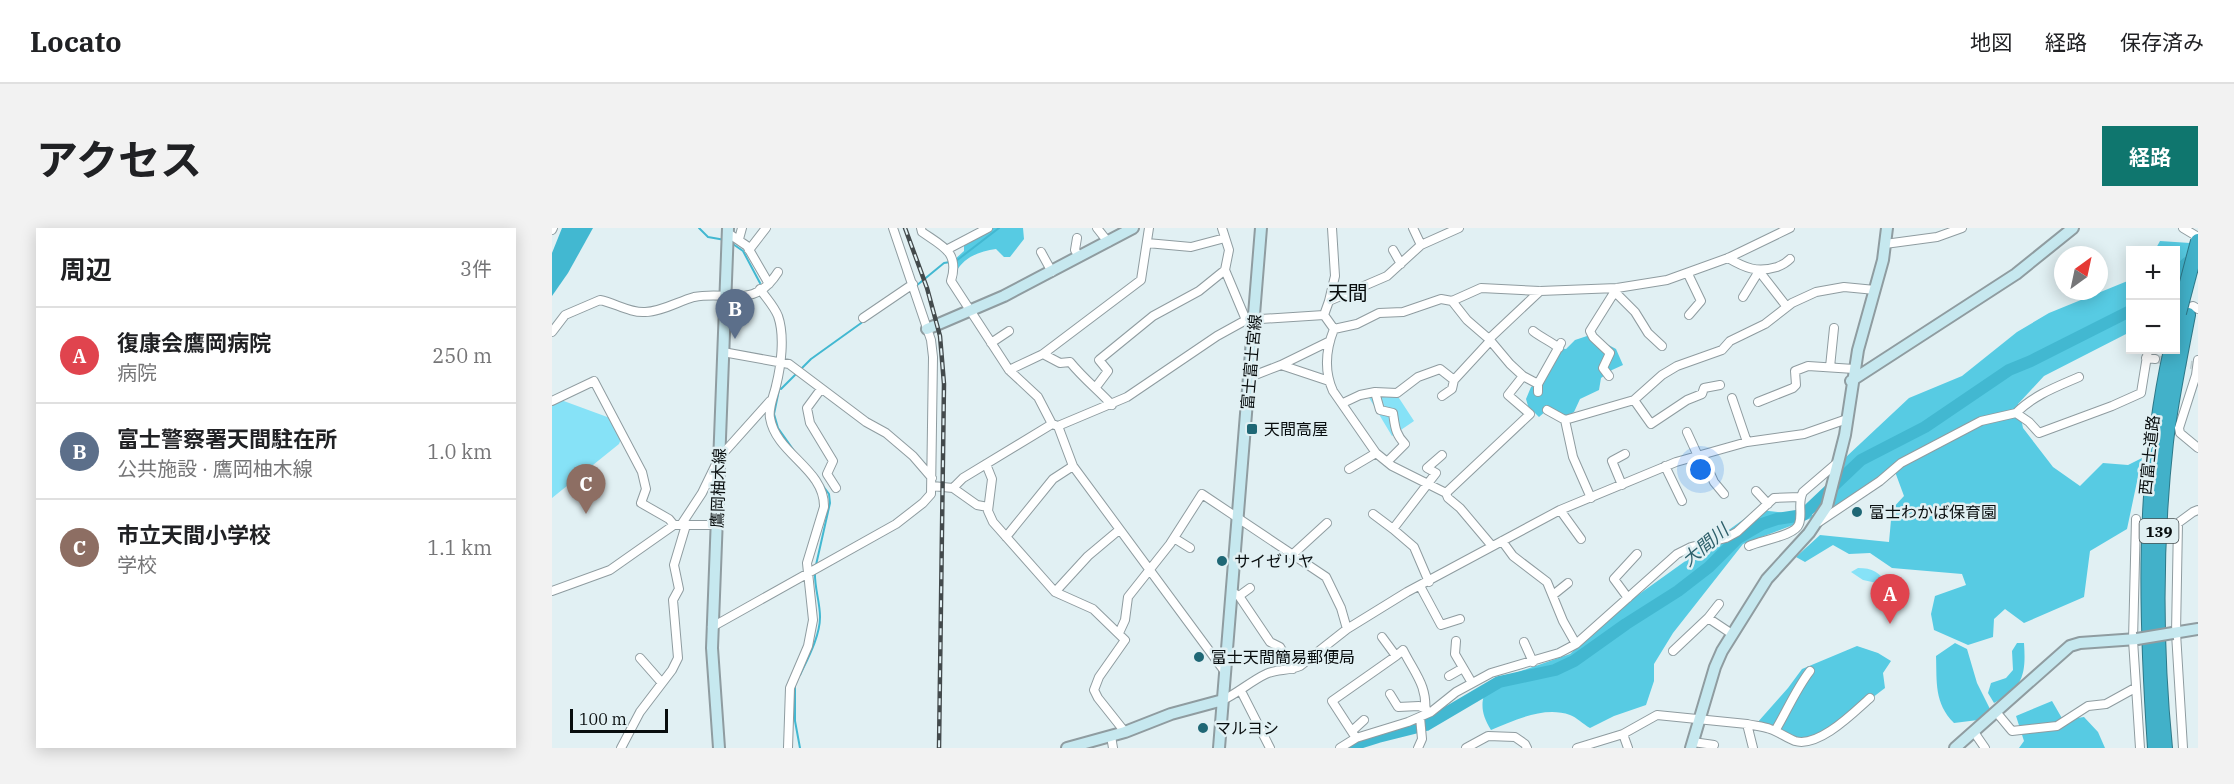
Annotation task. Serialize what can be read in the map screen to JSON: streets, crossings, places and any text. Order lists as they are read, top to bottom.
{
  "streets": {
    "highway": ["西富士道路", "139"],
    "street": ["富士富士宮線", "鷹岡柚木線"]
  },
  "districts": ["天間"],
  "water": ["大間川"],
  "places": {
    "transit": ["天間高屋"],
    "other": [
      "富士わかば保育園",
      "サイゼリヤ",
      "富士天間簡易郵便局",
      "マルヨシ"
    ]
  },
  "scale_bar": "100 m",
  "north": "top right",
  "page": {
    "header": "Locato",
    "nav": ["地図", "経路", "保存済み"],
    "title": "アクセス",
    "buttons": "経路",
    "heading": ["周辺", "3件"],
    "map_buttons": ["+", "−"],
    "pins": ["B", "C", "A"],
    "list": [
      {
        "mark": "A",
        "name": "復康会鷹岡病院",
        "note": "病院",
        "value": "250 m"
      },
      {
        "mark": "B",
        "name": "富士警察署天間駐在所",
        "note": "公共施設 · 鷹岡柚木線",
        "value": "1.0 km"
      },
      {
        "mark": "C",
        "name": "市立天間小学校",
        "note": "学校",
        "value": "1.1 km"
      }
    ],
    "scale": "100 m"
  }
}
